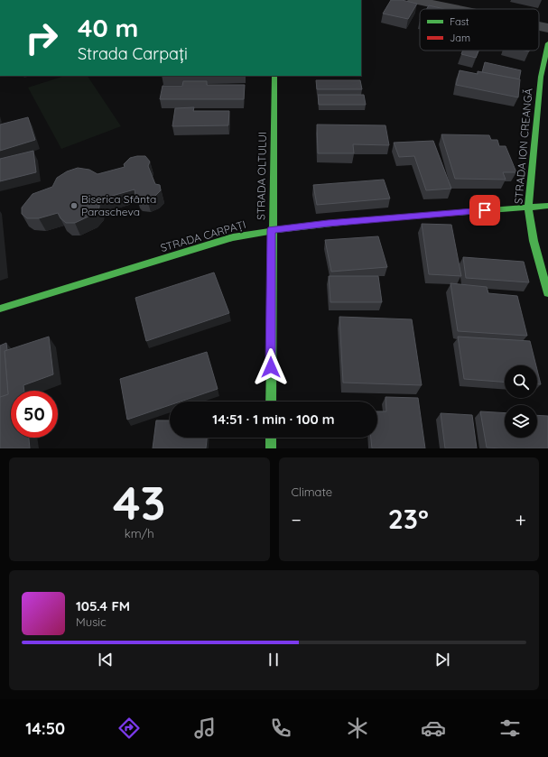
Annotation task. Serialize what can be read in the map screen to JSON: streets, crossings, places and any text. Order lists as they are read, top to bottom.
{
  "streets": {
    "street": ["STRADA ION CREANGĂ", "STRADA OLTULUI", "STRADA CARPAȚI"]
  },
  "crossings": [
    ["STRADA ION CREANGĂ", "STRADA CARPAȚI"],
    ["STRADA OLTULUI", "STRADA CARPAȚI"]
  ],
  "places": ["Biserica Sfânta Parascheva"],
  "legend": ["Fast", "Jam"],
  "page": {
    "turn": ["40 m", "Strada Carpați"],
    "limit": "50",
    "trip": "14:51 · 1 min · 100 m",
    "tile": [
      ["43", "km/h"],
      "Climate"
    ],
    "heat": ["−", "23°", "+"],
    "song": ["105.4 FM", "Music"],
    "tabs": "14:50"
  }
}
